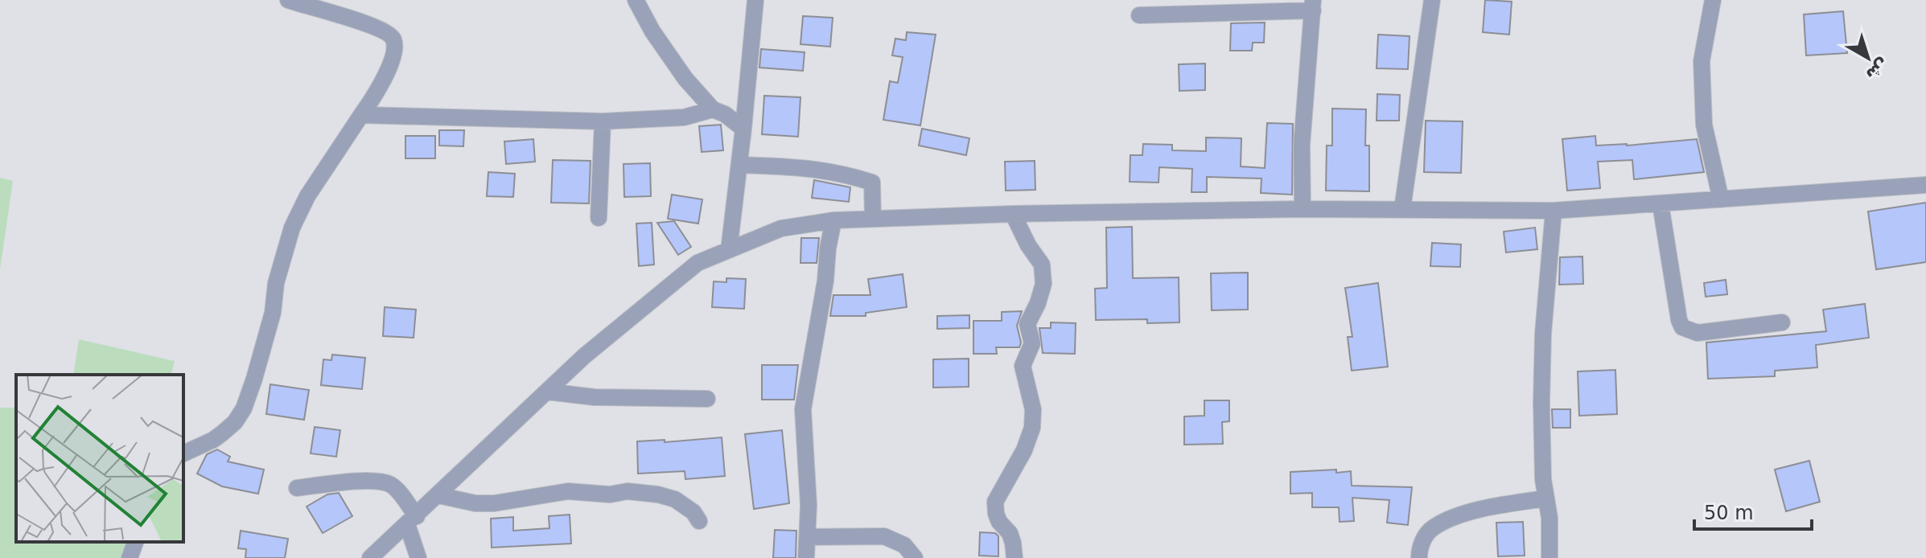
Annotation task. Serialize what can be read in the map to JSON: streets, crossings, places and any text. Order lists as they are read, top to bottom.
{
  "scale_bar": "50 m",
  "north": "bottom right"
}
